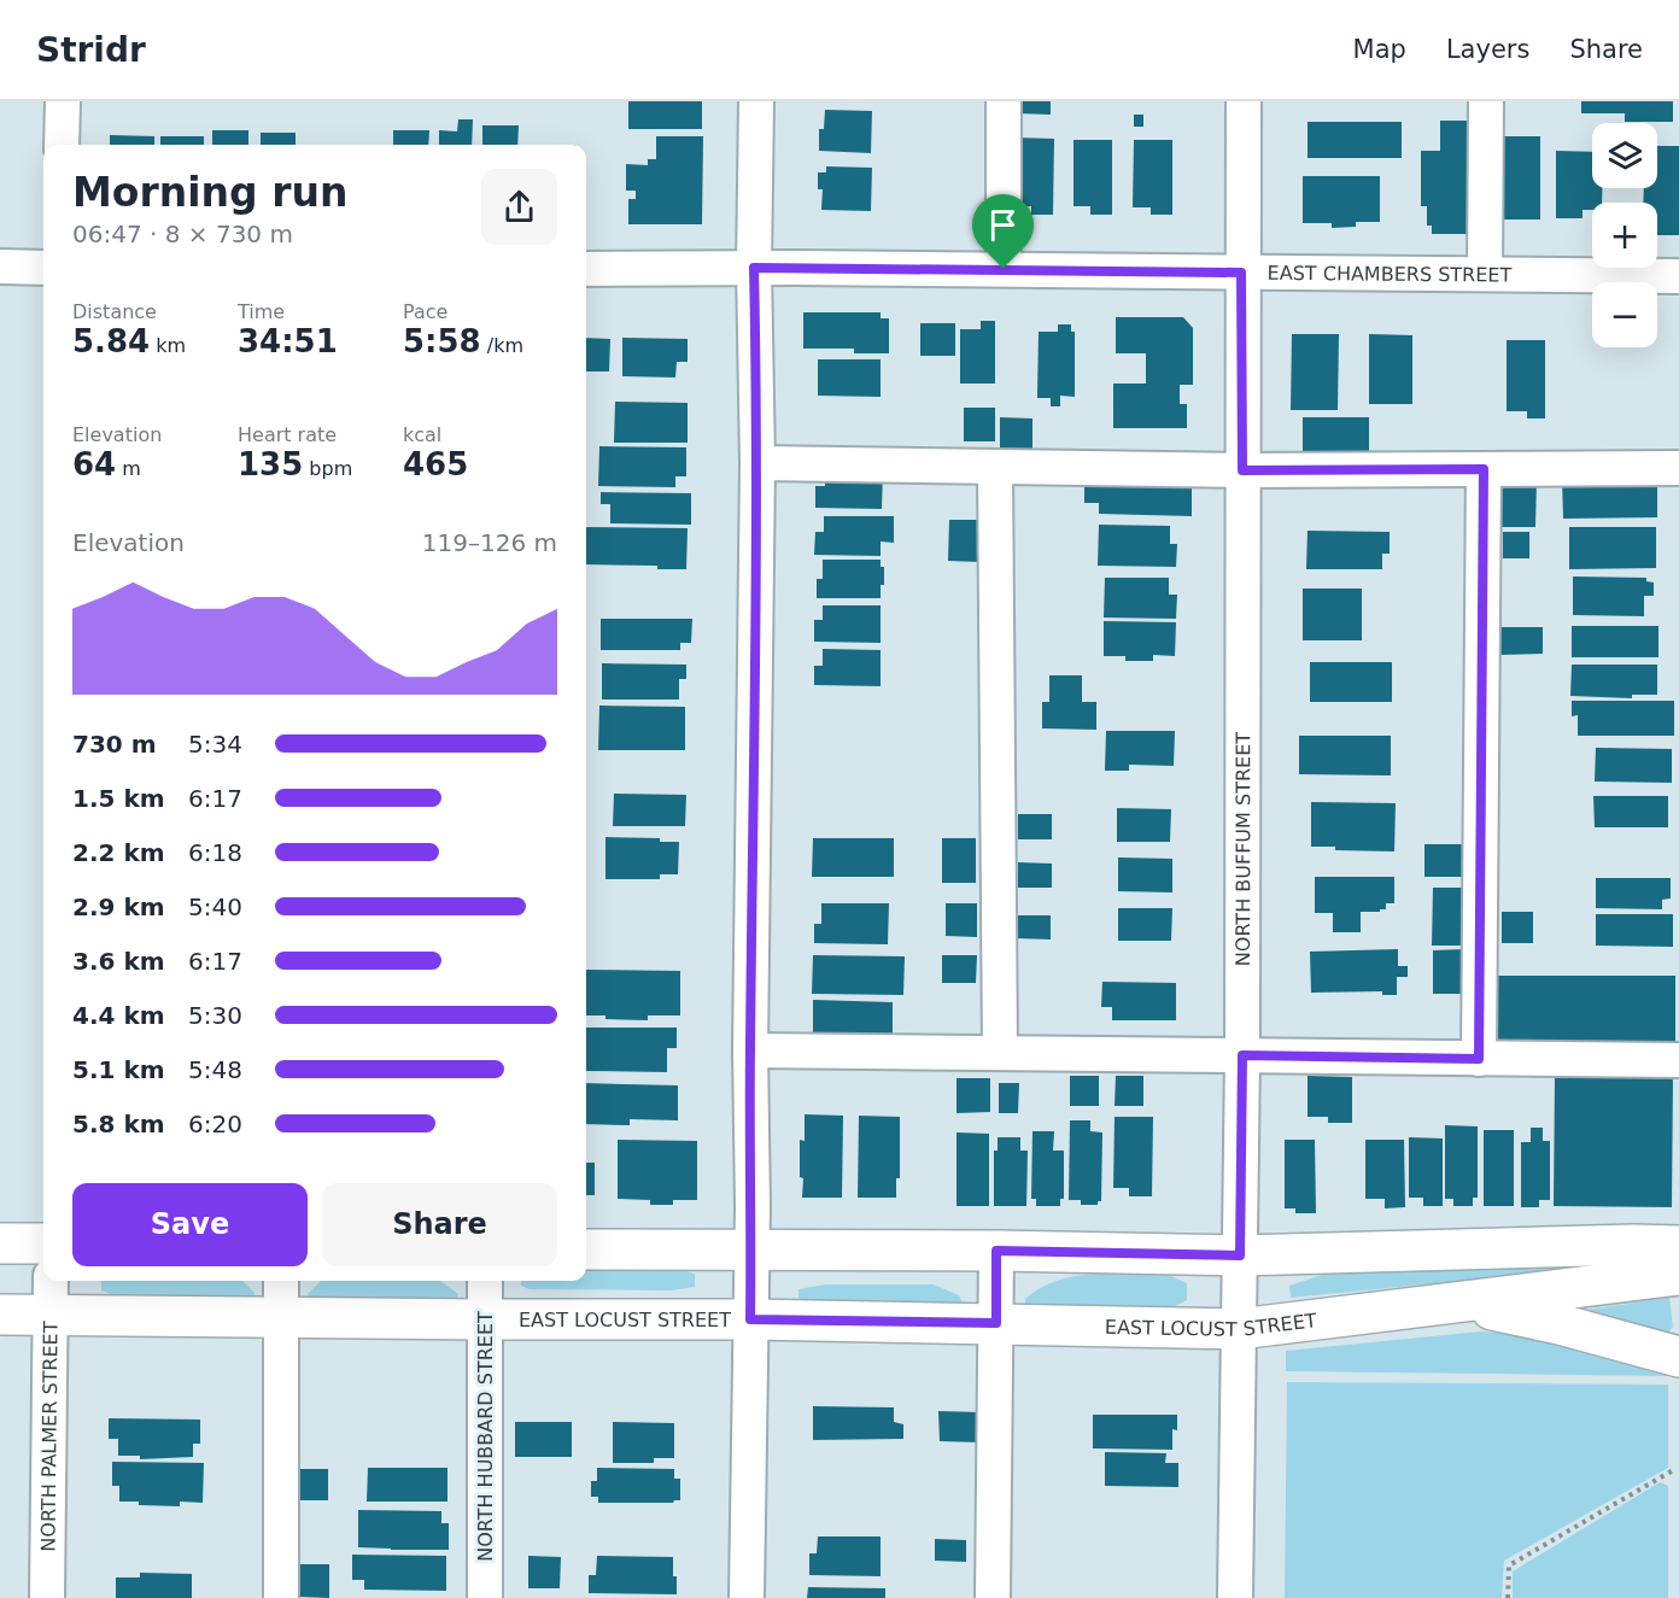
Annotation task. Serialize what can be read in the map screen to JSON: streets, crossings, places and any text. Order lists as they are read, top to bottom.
{
  "streets": {
    "main road": ["EAST LOCUST STREET"],
    "street": [
      "EAST CHAMBERS STREET",
      "NORTH BUFFUM STREET",
      "NORTH PALMER STREET",
      "NORTH HUBBARD STREET"
    ]
  },
  "crossings": [
    ["EAST CHAMBERS STREET", "NORTH BUFFUM STREET"],
    ["NORTH BUFFUM STREET", "EAST LOCUST STREET"],
    ["EAST LOCUST STREET", "NORTH PALMER STREET"],
    ["EAST LOCUST STREET", "NORTH HUBBARD STREET"]
  ],
  "page": {
    "header": "Stridr",
    "nav": ["Map", "Layers", "Share"],
    "map_buttons": ["+", "−"],
    "heading": ["Morning run", "06:47 · 8 × 730 m"],
    "stats": [
      ["Distance", "5.84 km"],
      ["Time", "34:51"],
      ["Pace", "5:58 /km"],
      ["Elevation", "64 m"],
      ["Heart rate", "135 bpm"],
      ["kcal", "465"]
    ],
    "chart": ["Elevation", "119–126 m"],
    "list": [
      {
        "name": "730 m",
        "note": "5:34"
      },
      {
        "name": "1.5 km",
        "note": "6:17"
      },
      {
        "name": "2.2 km",
        "note": "6:18"
      },
      {
        "name": "2.9 km",
        "note": "5:40"
      },
      {
        "name": "3.6 km",
        "note": "6:17"
      },
      {
        "name": "4.4 km",
        "note": "5:30"
      },
      {
        "name": "5.1 km",
        "note": "5:48"
      },
      {
        "name": "5.8 km",
        "note": "6:20"
      }
    ],
    "buttons": ["Save", "Share"]
  }
}
